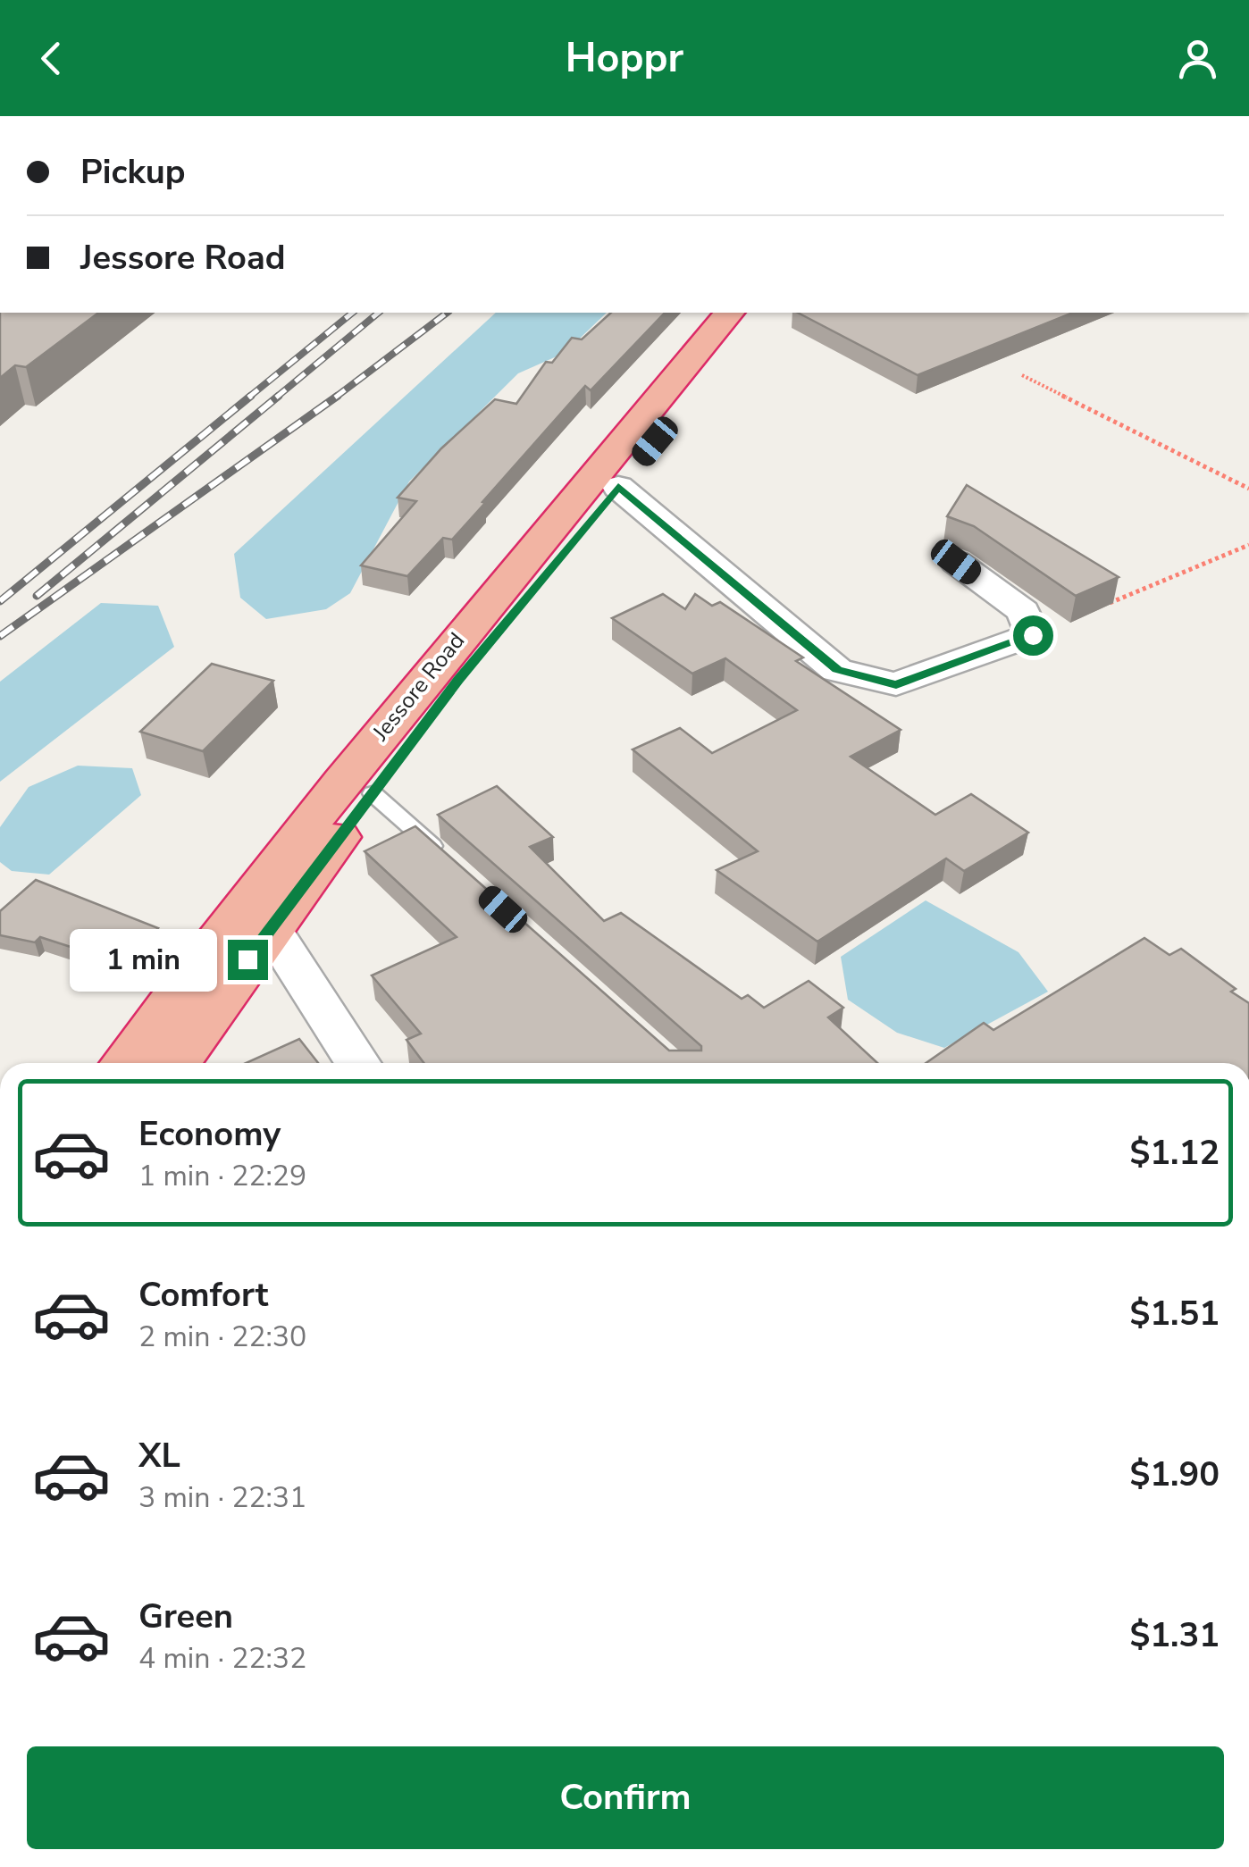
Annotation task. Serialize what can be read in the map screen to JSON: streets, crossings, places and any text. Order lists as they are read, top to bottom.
{
  "streets": {
    "highway": ["Jessore Road"]
  },
  "page": {
    "header": "Hoppr",
    "banner": ["Pickup", "Jessore Road"],
    "bubble": "1 min",
    "list": [
      {
        "name": "Economy",
        "note": "1 min · 22:29",
        "value": "$1.12"
      },
      {
        "name": "Comfort",
        "note": "2 min · 22:30",
        "value": "$1.51"
      },
      {
        "name": "XL",
        "note": "3 min · 22:31",
        "value": "$1.90"
      },
      {
        "name": "Green",
        "note": "4 min · 22:32",
        "value": "$1.31"
      }
    ],
    "buttons": "Confirm"
  }
}
